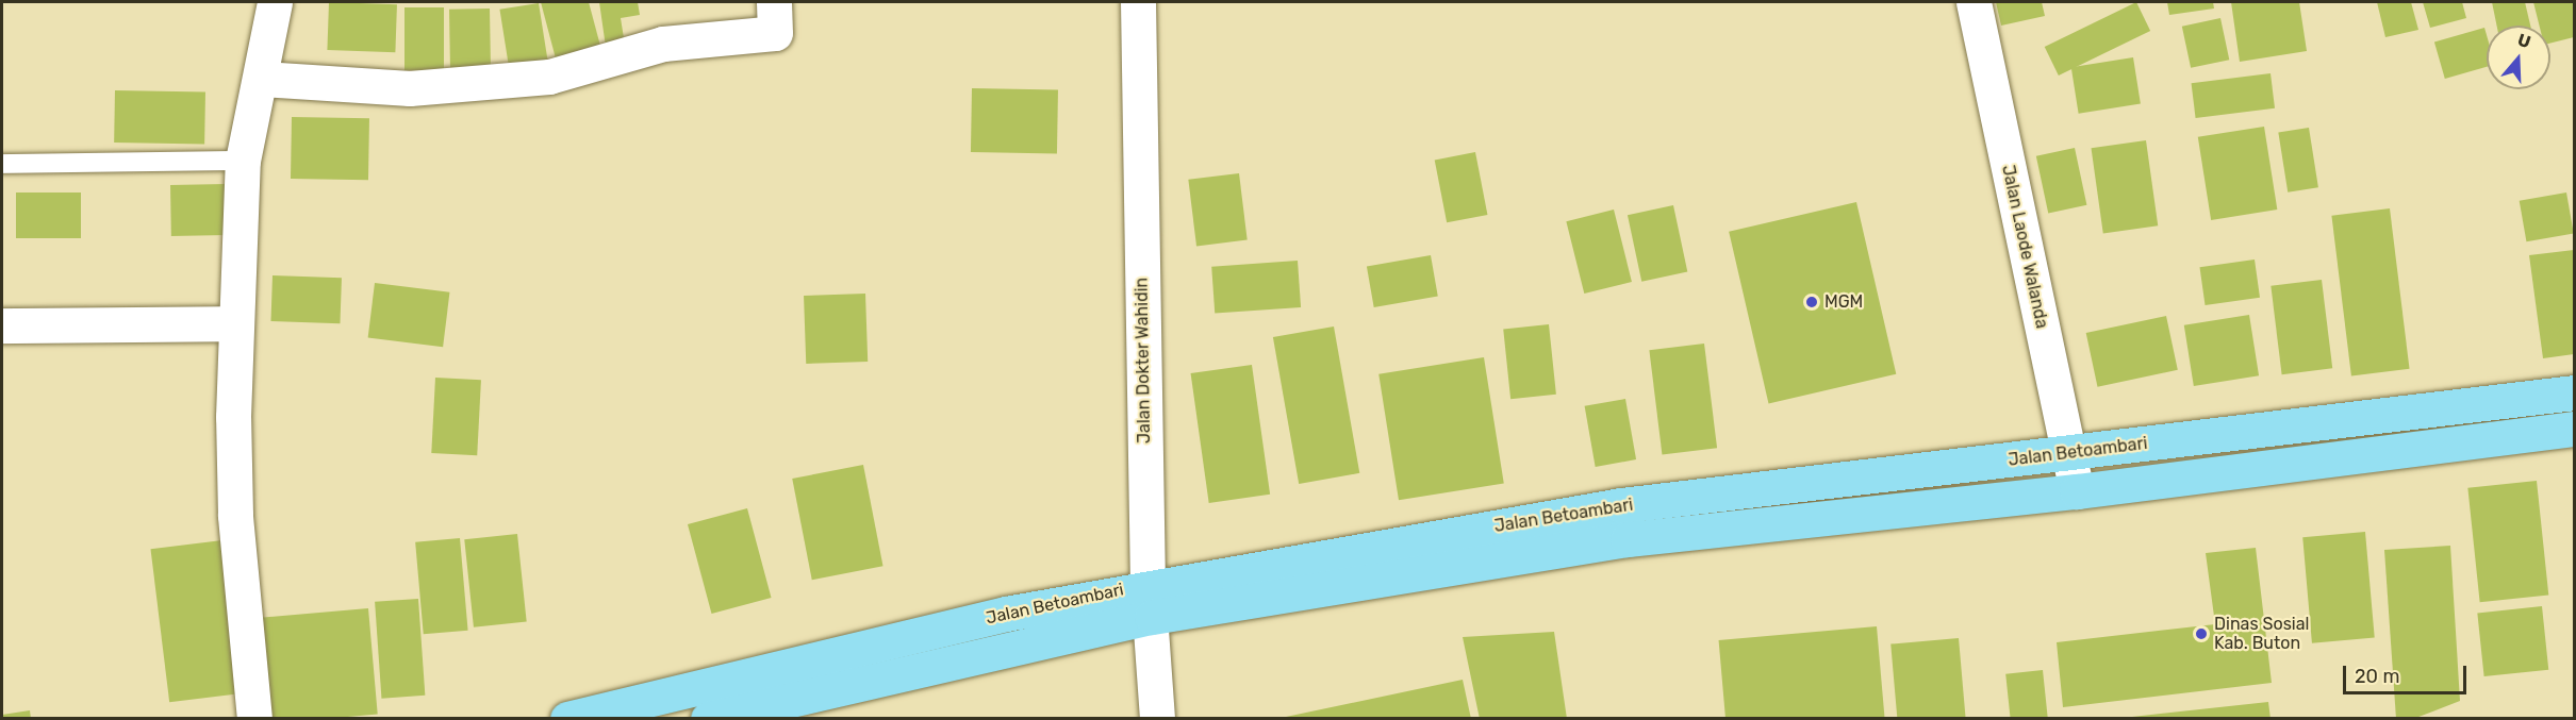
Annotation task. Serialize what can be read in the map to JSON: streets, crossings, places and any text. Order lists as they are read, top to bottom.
{
  "streets": {
    "main road": ["Jalan Betoambari"],
    "street": ["Jalan Laode Walanda", "Jalan Dokter Wahidin"]
  },
  "crossings": [
    ["Jalan Laode Walanda", "Jalan Betoambari"],
    ["Jalan Dokter Wahidin", "Jalan Betoambari"]
  ],
  "places": ["MGM", "Dinas Sosial Kab. Buton"],
  "scale_bar": "20 m",
  "north": "top"
}
